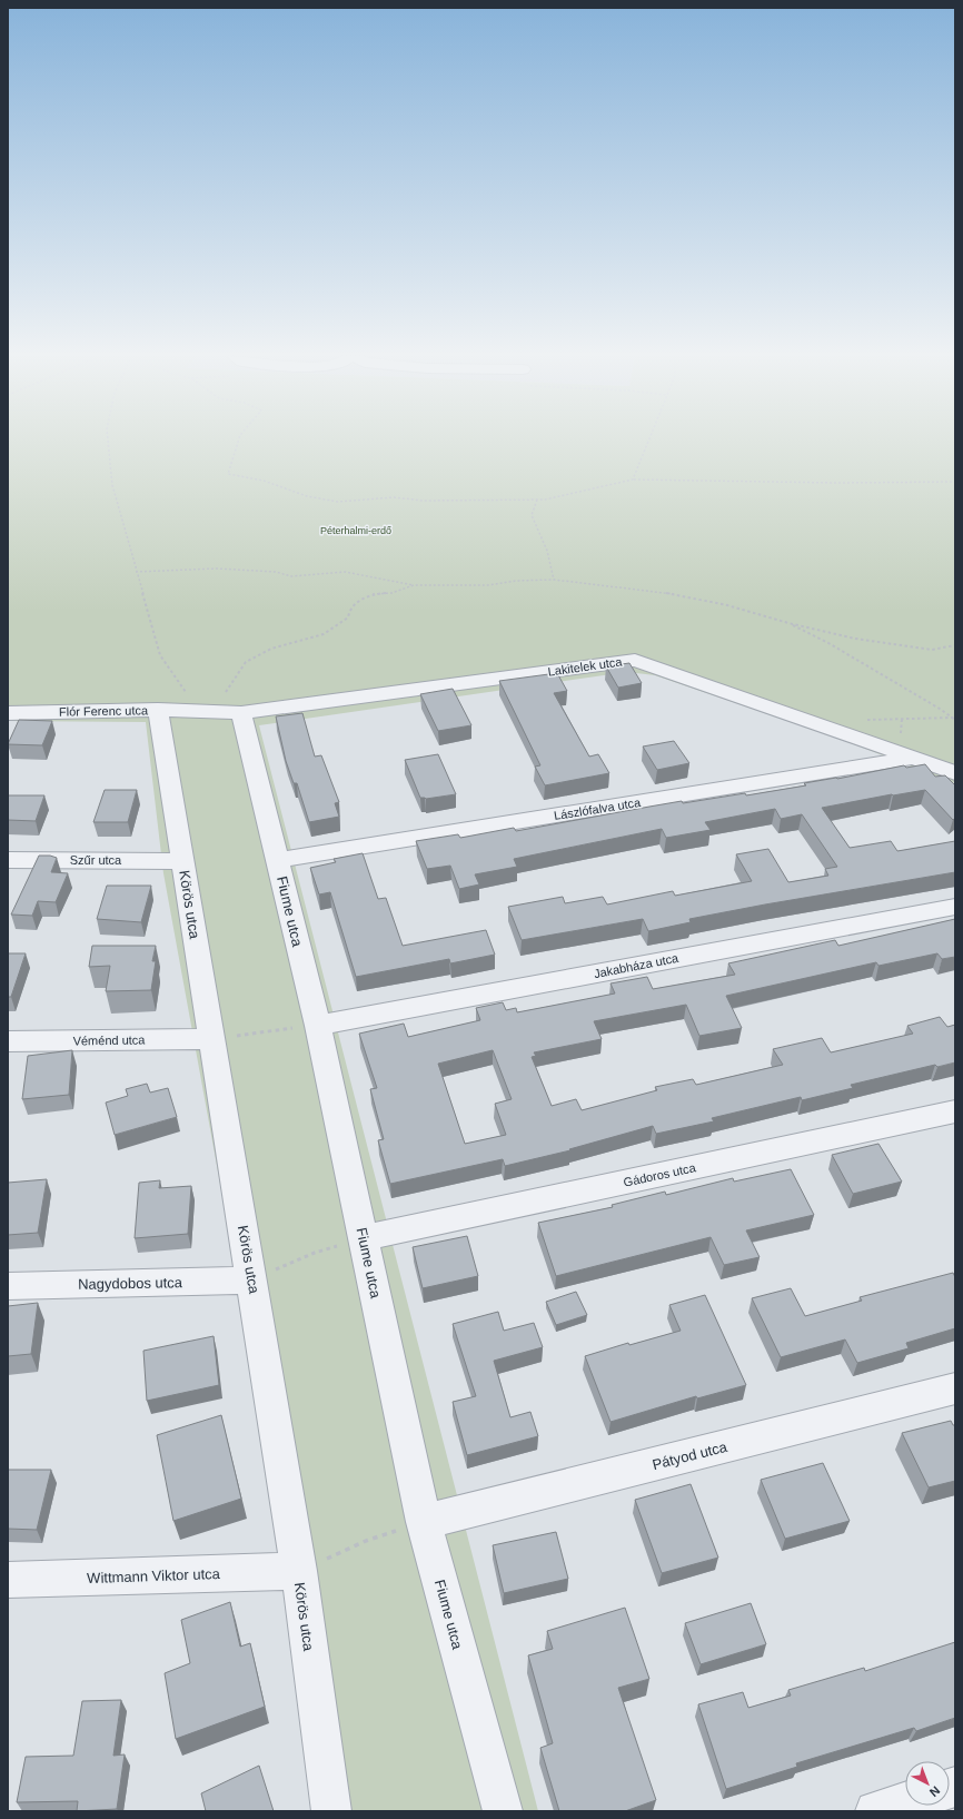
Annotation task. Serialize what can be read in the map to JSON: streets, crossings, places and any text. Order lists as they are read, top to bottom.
{
  "streets": {
    "street": [
      "Lakitelek utca",
      "Flór Ferenc utca",
      "Lászlófalva utca",
      "Szűr utca",
      "Körös utca",
      "Fiume utca",
      "Jakabháza utca",
      "Véménd utca",
      "Gádoros utca",
      "Nagydobos utca",
      "Pátyod utca",
      "Wittmann Viktor utca"
    ]
  },
  "crossings": [
    ["Lakitelek utca", "Flór Ferenc utca"],
    ["Lakitelek utca", "Lászlófalva utca"],
    ["Lakitelek utca", "Fiume utca"],
    ["Flór Ferenc utca", "Körös utca"],
    ["Flór Ferenc utca", "Fiume utca"],
    ["Lászlófalva utca", "Fiume utca"],
    ["Szűr utca", "Körös utca"],
    ["Körös utca", "Véménd utca"],
    ["Körös utca", "Nagydobos utca"],
    ["Körös utca", "Wittmann Viktor utca"],
    ["Fiume utca", "Jakabháza utca"],
    ["Fiume utca", "Gádoros utca"],
    ["Fiume utca", "Pátyod utca"]
  ],
  "parks": ["Péterhalmi-erdő"],
  "north": "bottom right"
}
